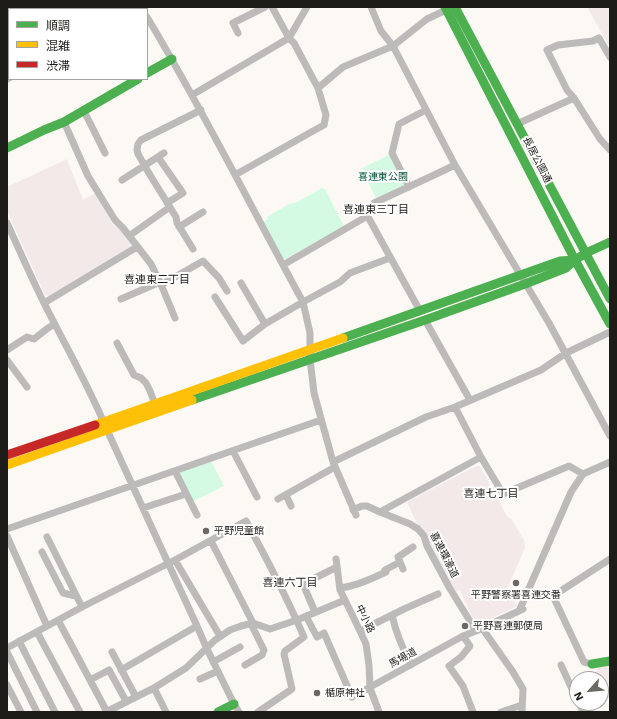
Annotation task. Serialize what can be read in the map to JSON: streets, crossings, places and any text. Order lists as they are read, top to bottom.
{
  "streets": {
    "street": [
      "長居公園通",
      "喜連環濠道",
      "中小路",
      "馬場道"
    ]
  },
  "crossings": [
    ["喜連環濠道", "馬場道"],
    ["中小路", "馬場道"]
  ],
  "districts": [
    "喜連東三丁目",
    "喜連東二丁目",
    "喜連七丁目",
    "喜連六丁目"
  ],
  "parks": ["喜連東公園"],
  "places": [
    "平野児童館",
    "平野警察署喜連交番",
    "平野喜連郵便局",
    "楯原神社"
  ],
  "legend": ["順調", "混雑", "渋滞"],
  "north": "bottom left"
}
